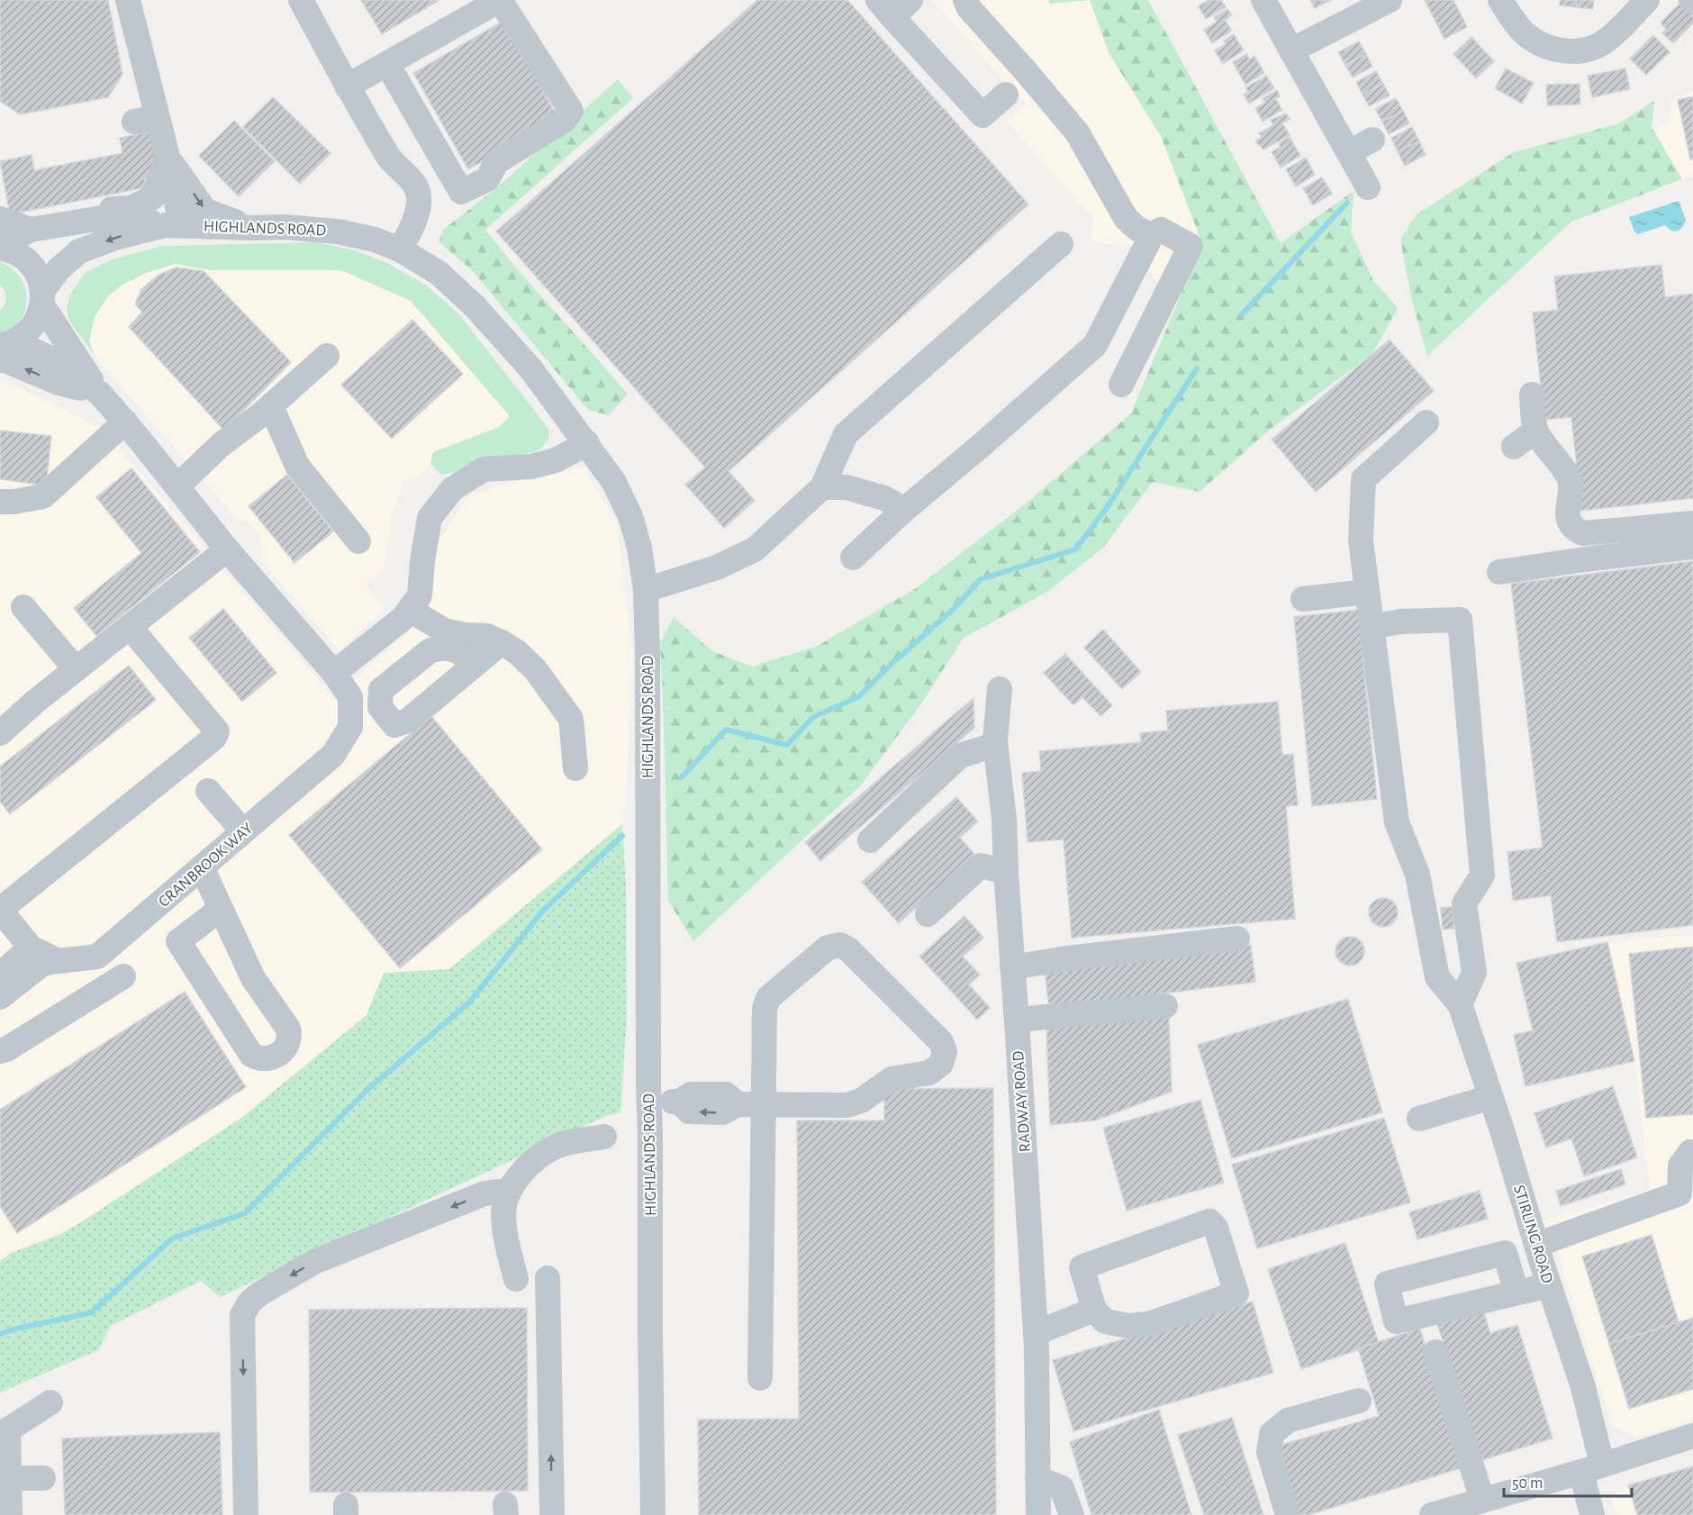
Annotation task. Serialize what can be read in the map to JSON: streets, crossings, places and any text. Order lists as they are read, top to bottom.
{
  "streets": {
    "street": [
      "HIGHLANDS ROAD",
      "CRANBROOK WAY",
      "RADWAY ROAD",
      "STIRLING ROAD"
    ]
  },
  "scale_bar": "50 m"
}
